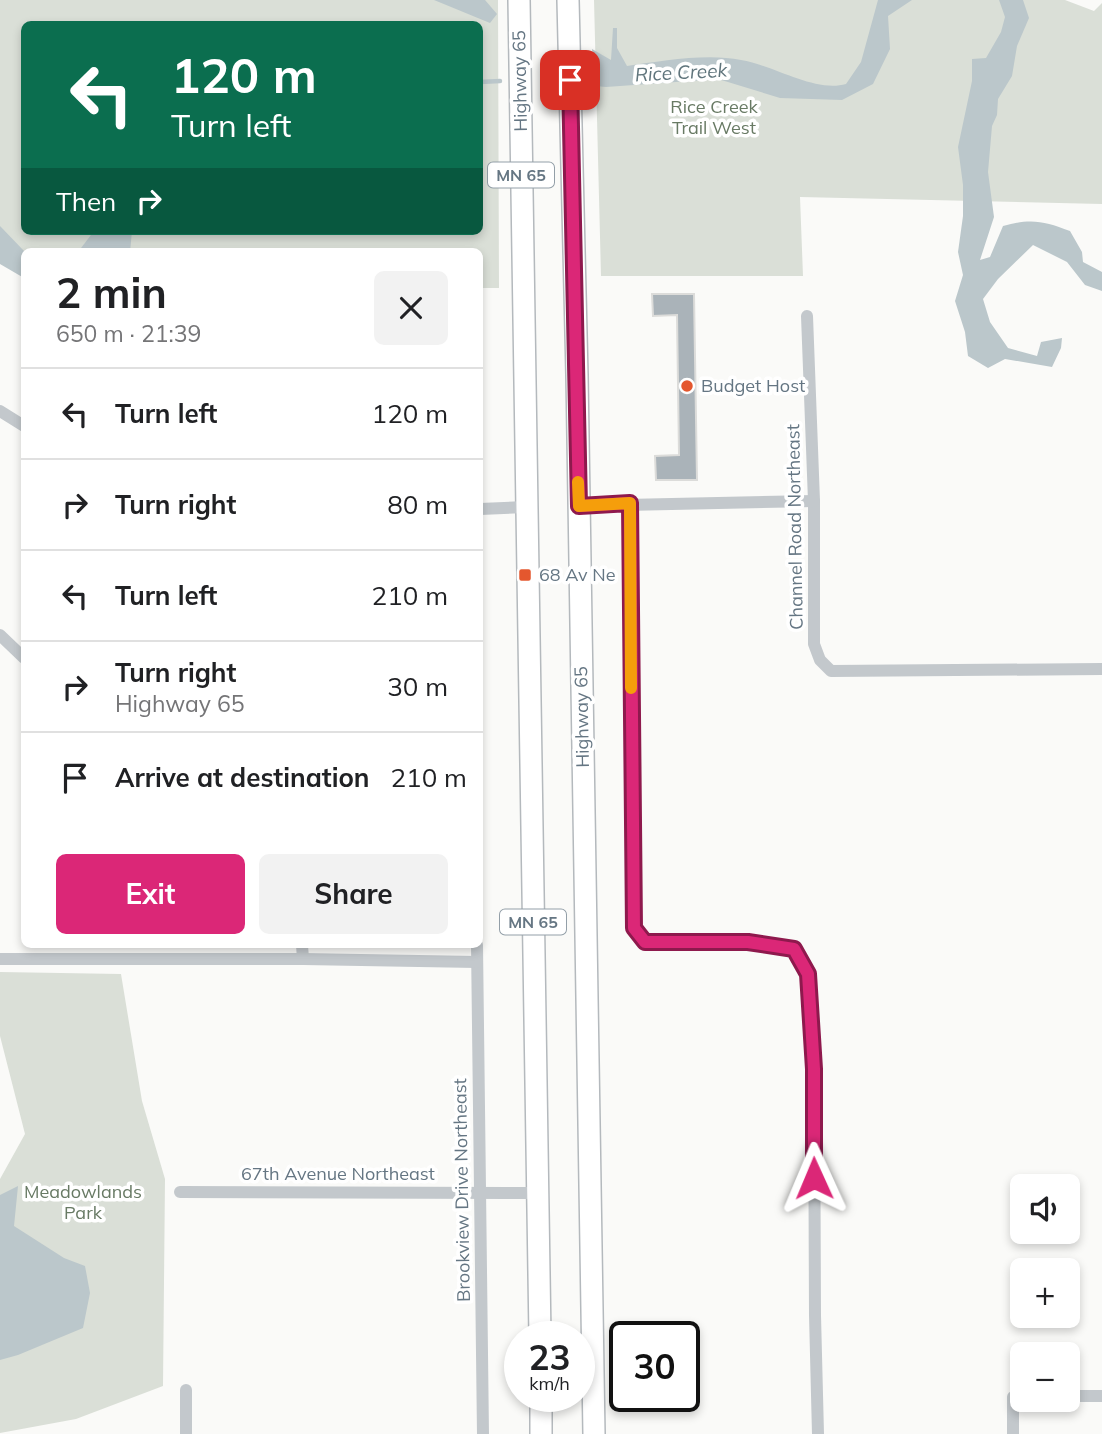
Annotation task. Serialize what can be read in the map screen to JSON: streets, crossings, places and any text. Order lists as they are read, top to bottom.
{
  "streets": {
    "highway": ["Highway 65", "MN 65"],
    "street": ["Channel Road Northeast", "67th Avenue Northeast", "Brookview Drive Northeast"]
  },
  "crossings": [
    ["Highway 65", "67th Avenue Northeast"],
    ["67th Avenue Northeast", "Brookview Drive Northeast"]
  ],
  "water": ["Rice Creek"],
  "parks": ["Rice Creek Trail West", "Meadowlands Park"],
  "places": {
    "other": ["Budget Host"],
    "transit": ["68 Av Ne"]
  },
  "page": {
    "turn": ["120 m", "Turn left"],
    "then": "Then",
    "heading": ["2 min", "650 m · 21:39"],
    "list": [
      {
        "name": "Turn left",
        "value": "120 m"
      },
      {
        "name": "Turn right",
        "value": "80 m"
      },
      {
        "name": "Turn left",
        "value": "210 m"
      },
      {
        "name": "Turn right",
        "note": "Highway 65",
        "value": "30 m"
      },
      {
        "name": "Arrive at destination",
        "value": "210 m"
      }
    ],
    "buttons": ["Exit", "Share"],
    "map_buttons": ["+", "−"],
    "speed": "23 km/h",
    "limit": "30"
  }
}
